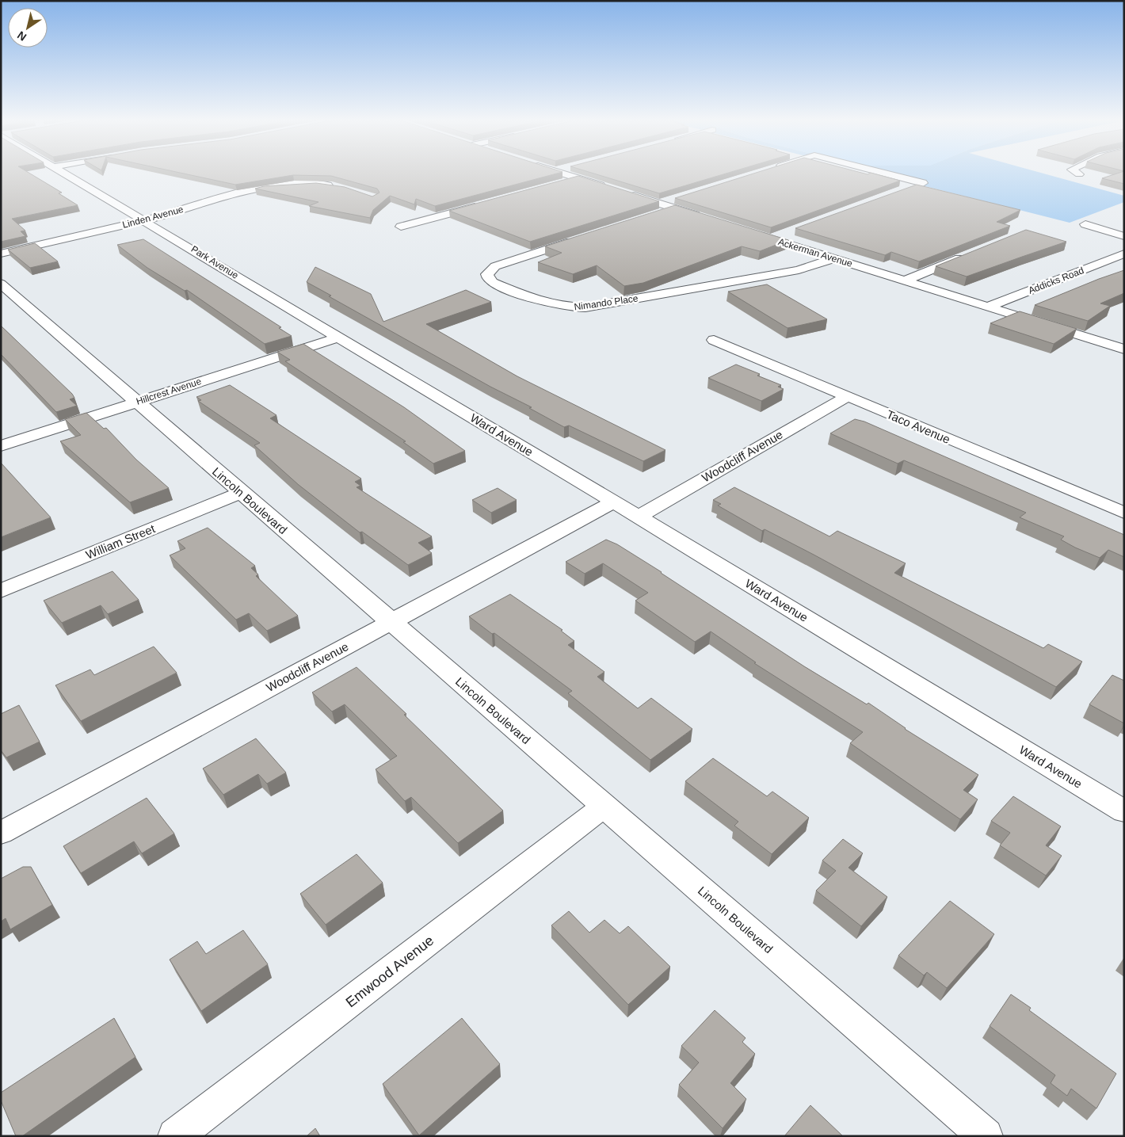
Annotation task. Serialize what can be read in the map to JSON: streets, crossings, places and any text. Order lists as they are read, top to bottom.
{
  "streets": {
    "street": [
      "Linden Avenue",
      "Ackerman Avenue",
      "Park Avenue",
      "Addicks Road",
      "Nimando Place",
      "Hillcrest Avenue",
      "Taco Avenue",
      "Ward Avenue",
      "Woodcliff Avenue",
      "Lincoln Boulevard",
      "William Street",
      "Emwood Avenue"
    ]
  },
  "crossings": [
    ["Linden Avenue", "Park Avenue"],
    ["Ackerman Avenue", "Addicks Road"],
    ["Ackerman Avenue", "Nimando Place"],
    ["Park Avenue", "Hillcrest Avenue"],
    ["Park Avenue", "Ward Avenue"],
    ["Hillcrest Avenue", "Lincoln Boulevard"],
    ["Taco Avenue", "Woodcliff Avenue"],
    ["Ward Avenue", "Woodcliff Avenue"],
    ["Woodcliff Avenue", "Lincoln Boulevard"],
    ["Lincoln Boulevard", "William Street"],
    ["Lincoln Boulevard", "Emwood Avenue"]
  ],
  "north": "bottom left"
}
